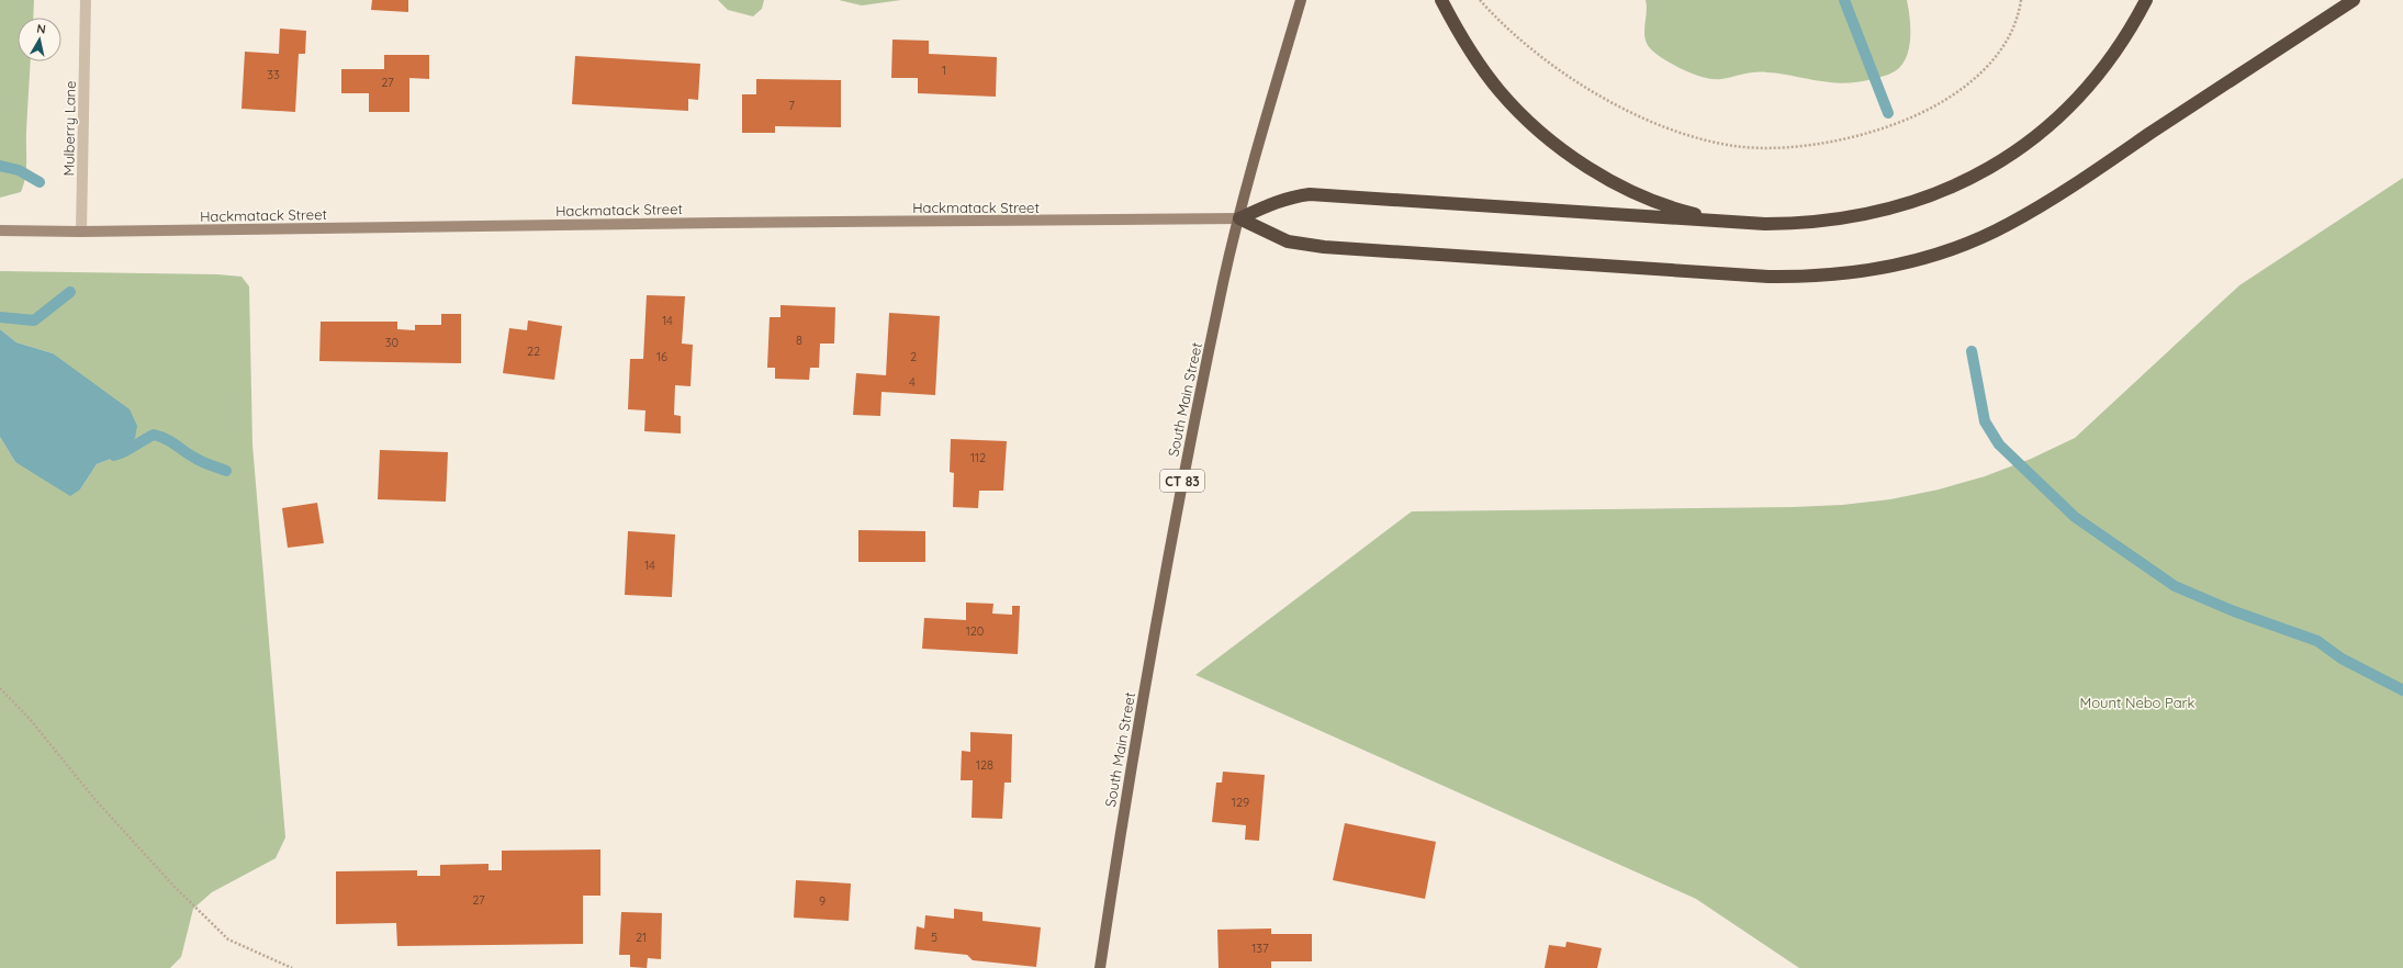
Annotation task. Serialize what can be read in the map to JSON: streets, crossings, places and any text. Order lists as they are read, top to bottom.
{
  "streets": {
    "main road": ["South Main Street", "CT 83"],
    "street": ["Mulberry Lane", "Hackmatack Street"]
  },
  "crossings": [
    ["Mulberry Lane", "Hackmatack Street"],
    ["Hackmatack Street", "South Main Street"]
  ],
  "parks": ["Mount Nebo Park"],
  "house_numbers": [
    "1",
    "33",
    "27",
    "7",
    "14",
    "8",
    "30",
    "22",
    "16",
    "2",
    "4",
    "112",
    "14",
    "120",
    "128",
    "129",
    "27",
    "9",
    "21",
    "5",
    "137"
  ],
  "north": "top"
}
